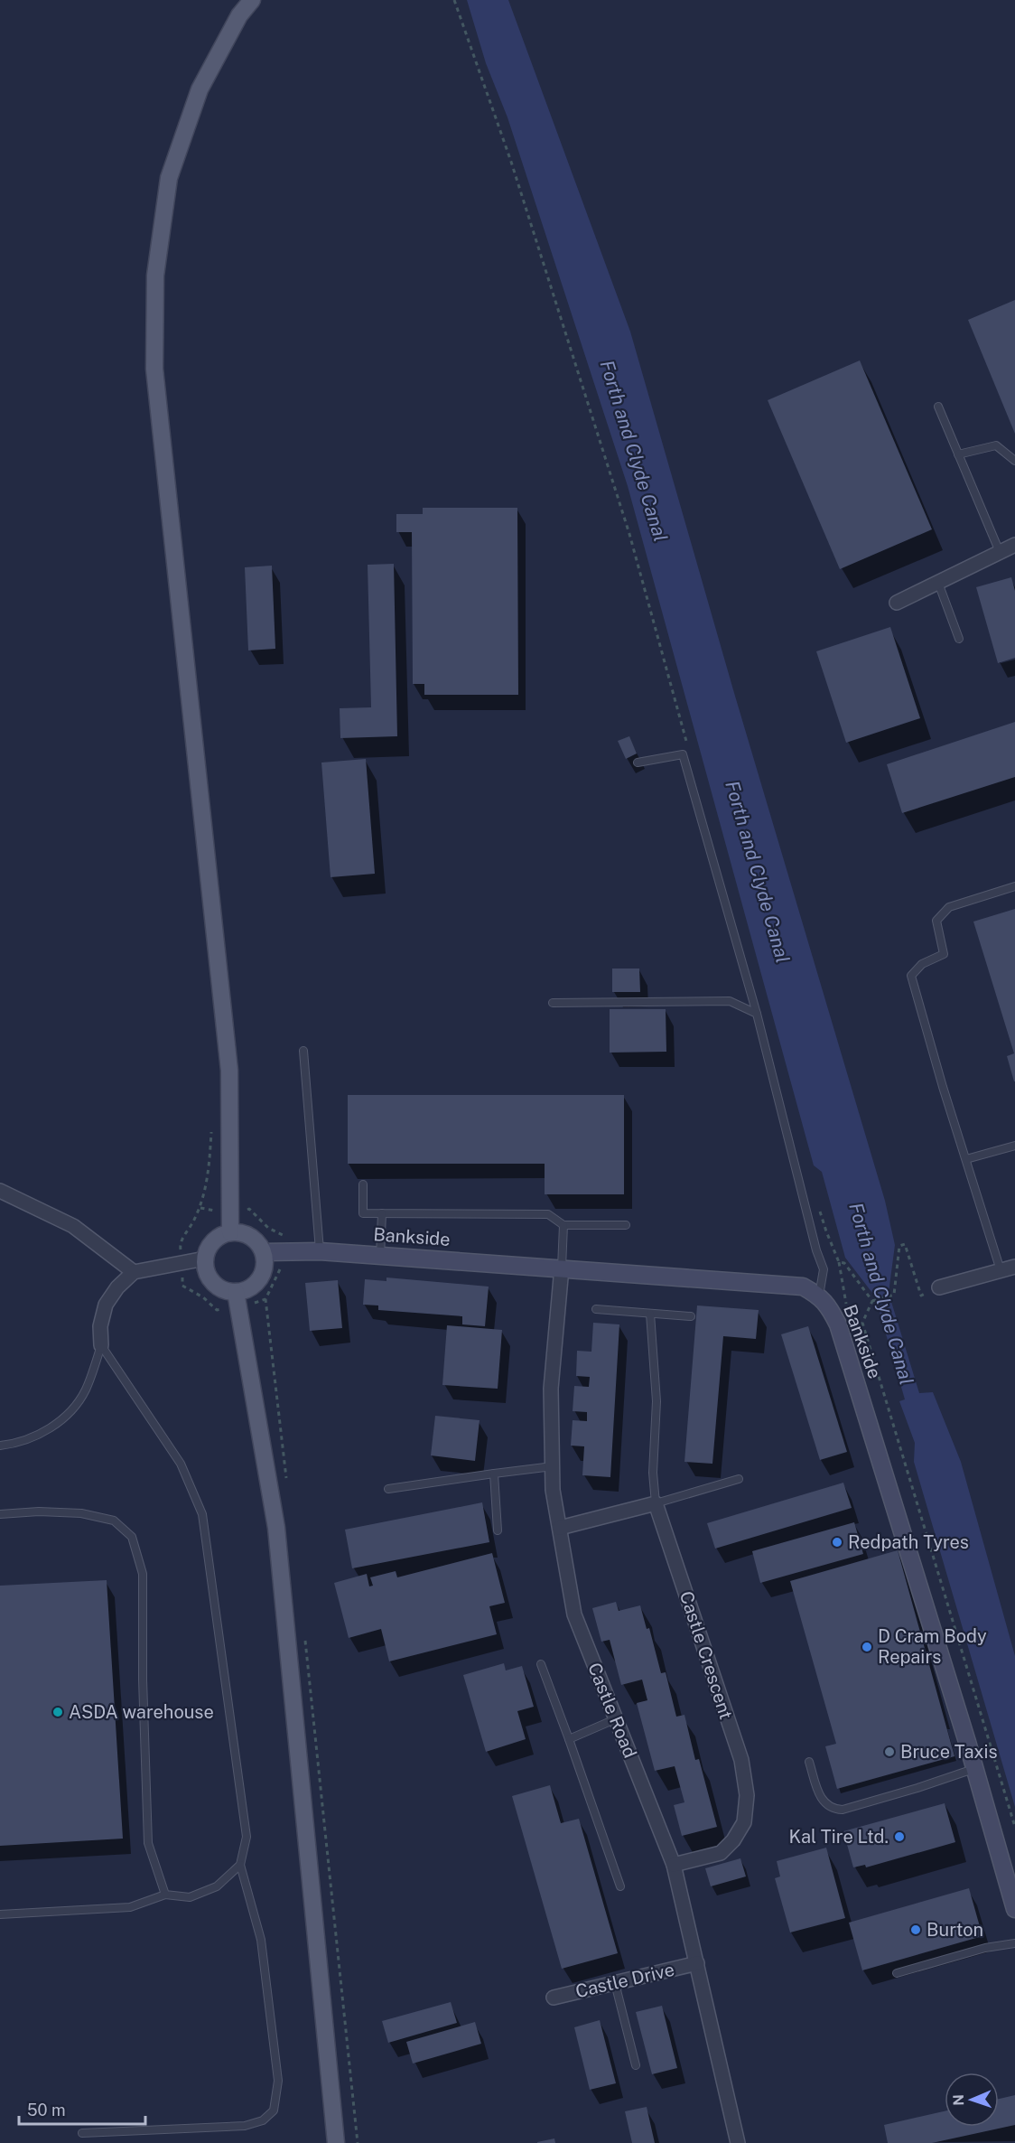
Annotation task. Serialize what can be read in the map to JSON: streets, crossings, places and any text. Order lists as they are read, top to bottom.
{
  "streets": {
    "street": [
      "Bankside",
      "Castle Crescent",
      "Castle Road",
      "Castle Drive"
    ]
  },
  "crossings": [
    ["Bankside", "Castle Road"],
    ["Castle Crescent", "Castle Road"],
    ["Castle Road", "Castle Drive"]
  ],
  "water": ["Forth and Clyde Canal"],
  "places": [
    "Redpath Tyres",
    "D Cram Body Repairs",
    "ASDA warehouse",
    "Bruce Taxis",
    "Kal Tire Ltd.",
    "Burton"
  ],
  "scale_bar": "50 m",
  "north": "left"
}
